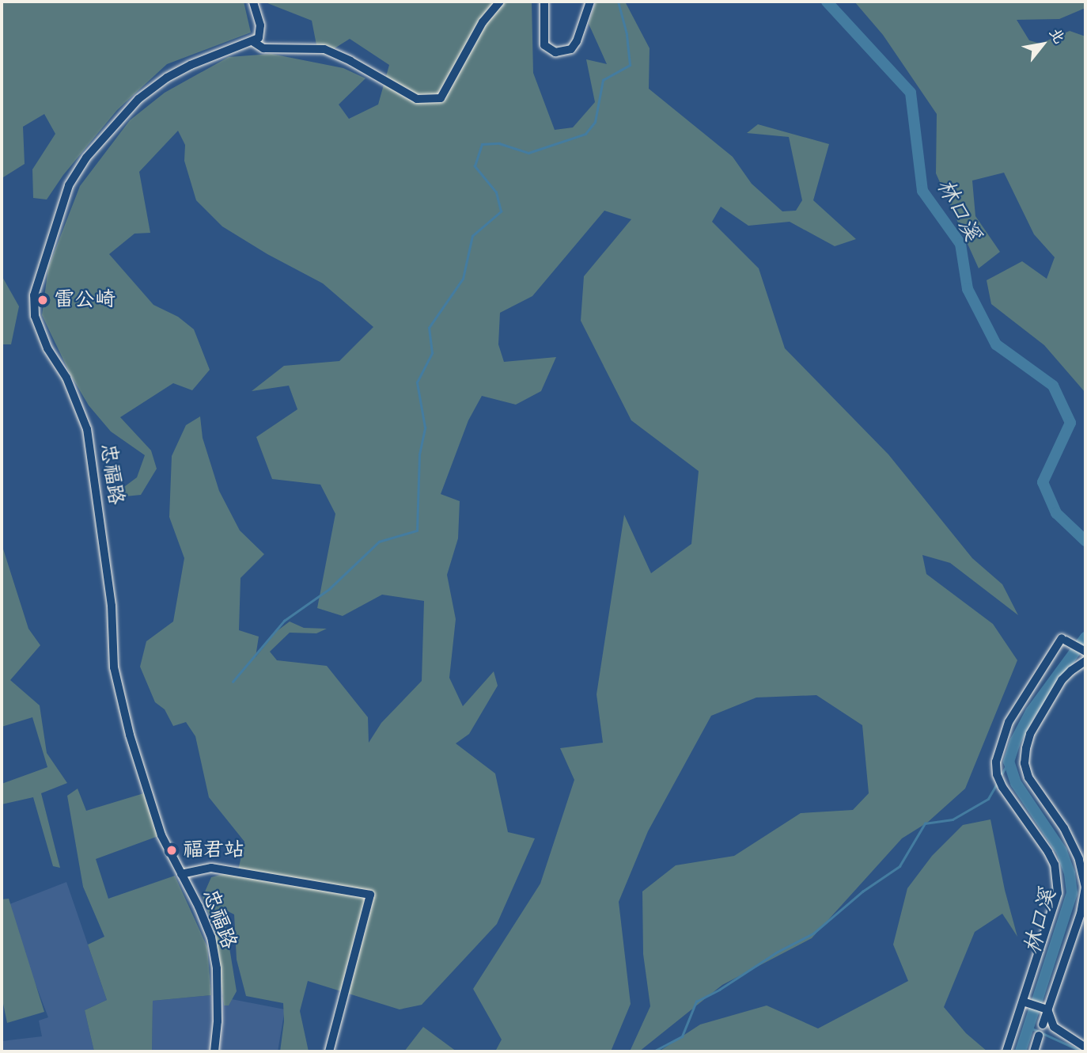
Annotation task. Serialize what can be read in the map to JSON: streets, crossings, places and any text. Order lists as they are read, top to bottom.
{
  "streets": {
    "street": ["忠福路"]
  },
  "water": ["林口溪"],
  "places": ["雷公崎", "福君站"],
  "north": "top right"
}
